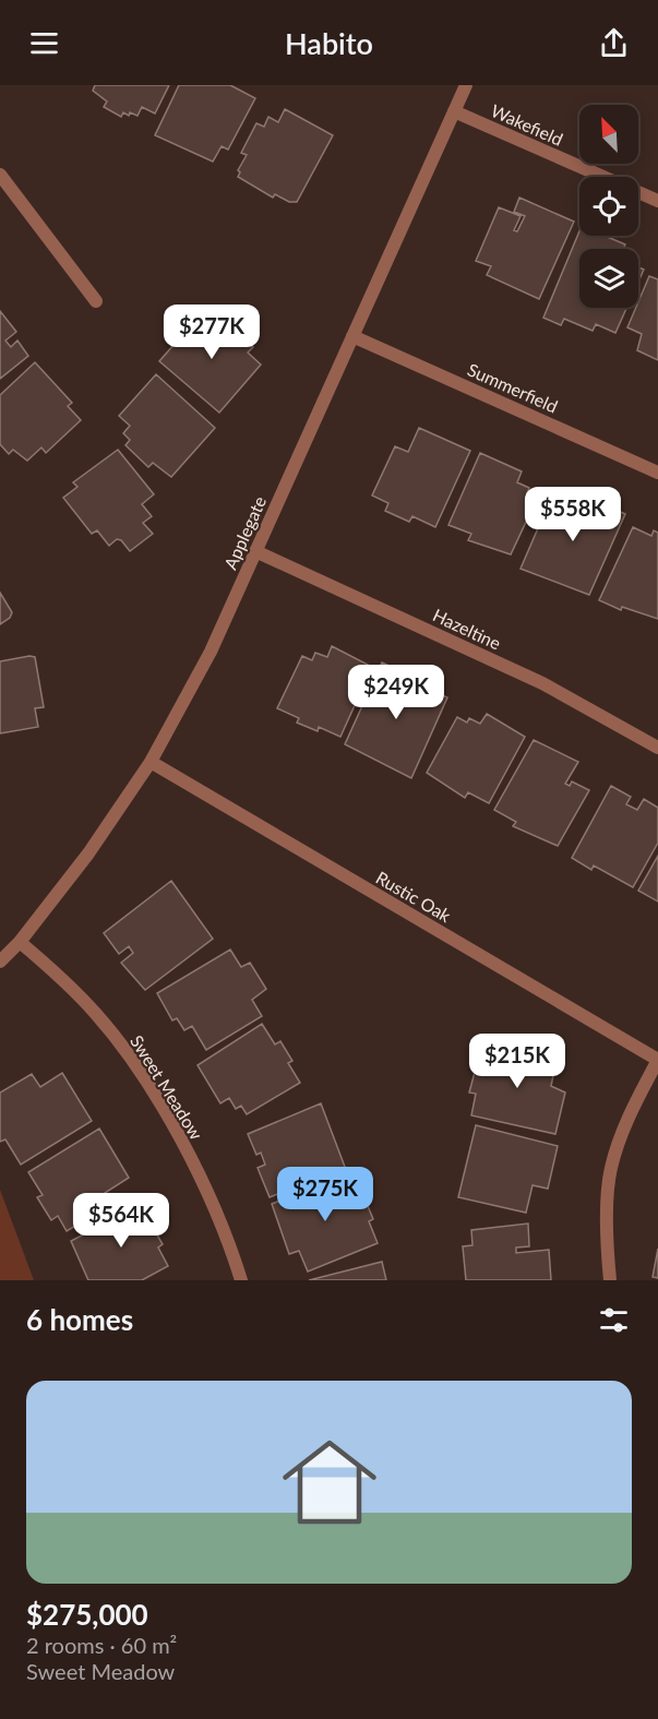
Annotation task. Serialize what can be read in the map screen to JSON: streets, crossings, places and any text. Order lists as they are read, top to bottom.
{
  "streets": {
    "street": [
      "Wakefield",
      "Summerfield",
      "Applegate",
      "Hazeltine",
      "Rustic Oak",
      "Sweet Meadow"
    ]
  },
  "crossings": [
    ["Wakefield", "Applegate"],
    ["Summerfield", "Applegate"],
    ["Applegate", "Hazeltine"],
    ["Applegate", "Rustic Oak"],
    ["Applegate", "Sweet Meadow"]
  ],
  "north": "top left",
  "page": {
    "header": "Habito",
    "price": [
      "$277K",
      "$558K",
      "$249K",
      "$215K",
      "$275K",
      "$564K"
    ],
    "heading": "6 homes",
    "list": [
      {
        "name": "$275,000",
        "note": "2 rooms · 60 m² · Sweet Meadow"
      }
    ]
  }
}
